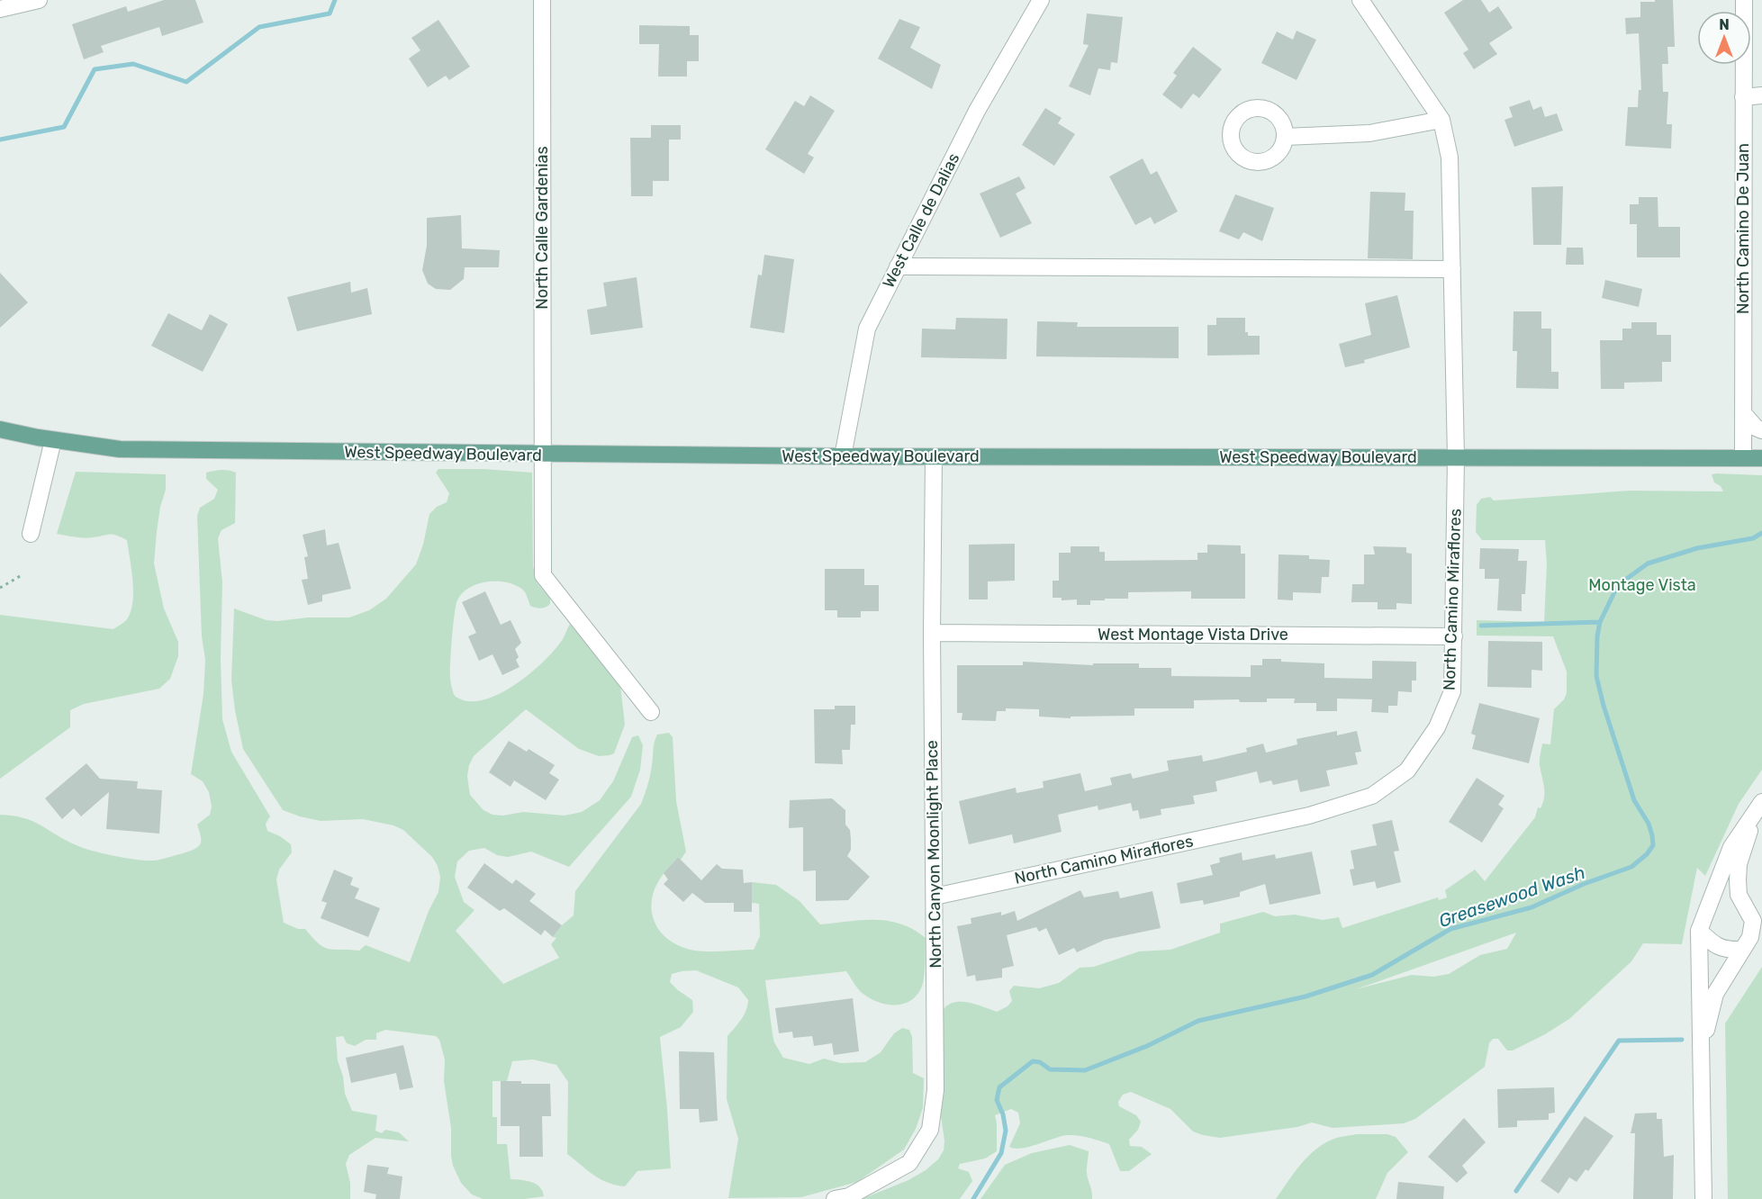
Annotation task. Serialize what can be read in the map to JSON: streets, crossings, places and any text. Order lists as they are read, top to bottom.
{
  "streets": {
    "main road": ["West Speedway Boulevard"],
    "street": [
      "West Calle de Dalias",
      "North Calle Gardenias",
      "North Camino De Juan",
      "North Camino Miraflores",
      "West Montage Vista Drive",
      "North Canyon Moonlight Place"
    ]
  },
  "crossings": [
    ["West Calle de Dalias", "West Speedway Boulevard"],
    ["North Calle Gardenias", "West Speedway Boulevard"],
    ["North Camino De Juan", "West Speedway Boulevard"],
    ["West Speedway Boulevard", "North Camino Miraflores"],
    ["West Speedway Boulevard", "North Canyon Moonlight Place"],
    ["North Camino Miraflores", "West Montage Vista Drive"],
    ["North Camino Miraflores", "North Canyon Moonlight Place"],
    ["West Montage Vista Drive", "North Canyon Moonlight Place"]
  ],
  "water": ["Greasewood Wash"],
  "parks": ["Montage Vista"],
  "north": "top"
}
